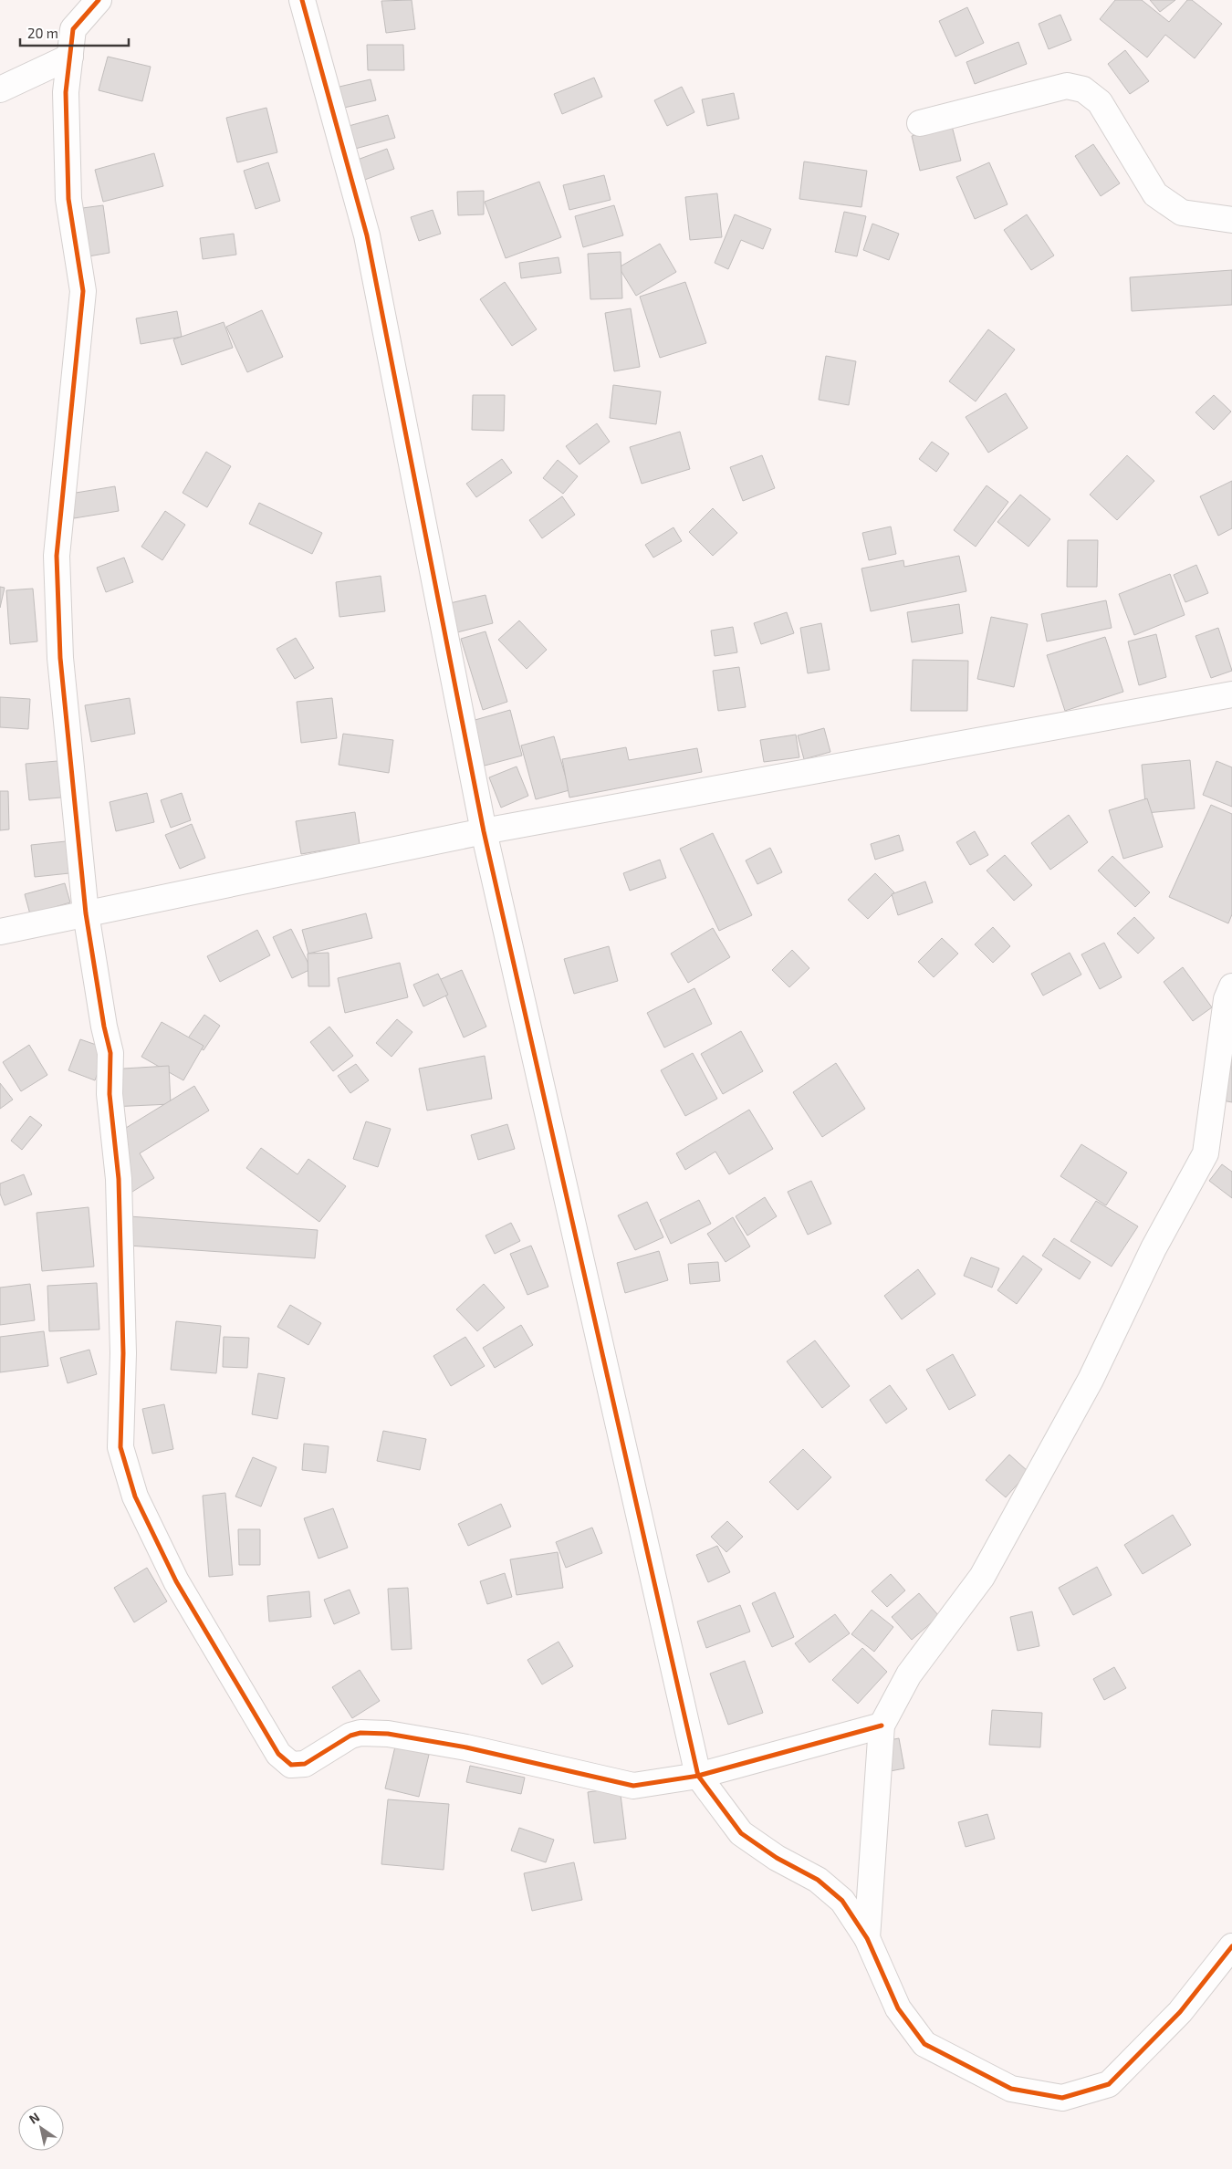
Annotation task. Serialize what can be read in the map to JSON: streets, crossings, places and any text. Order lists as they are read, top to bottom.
{
  "scale_bar": "20 m",
  "north": "top left"
}
